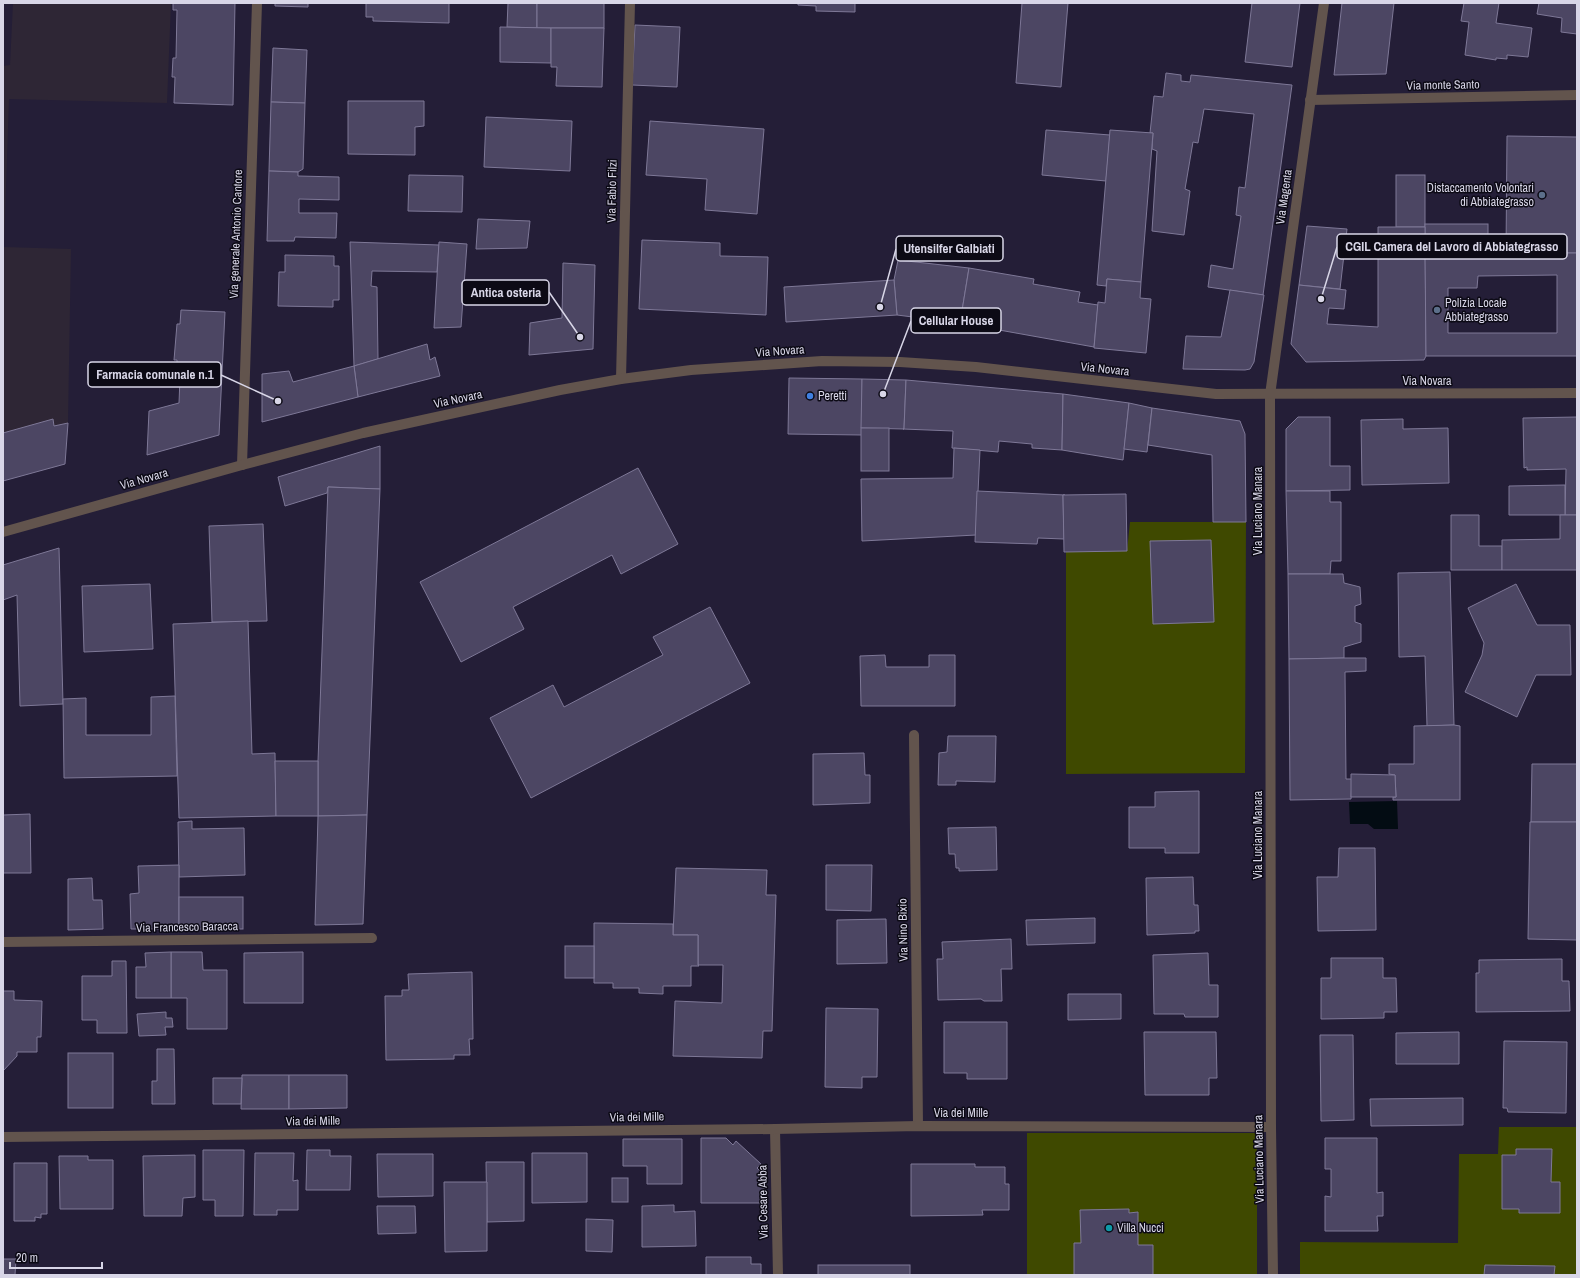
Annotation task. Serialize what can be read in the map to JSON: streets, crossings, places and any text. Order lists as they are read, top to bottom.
{
  "streets": {
    "street": [
      "Via monte Santo",
      "Via Fabio Filzi",
      "Via Magenta",
      "Via generale Antonio Cantore",
      "Via Novara",
      "Via Luciano Manara",
      "Via Francesco Baracca",
      "Via Nino Bixio",
      "Via dei Mille",
      "Via Cesare Abba"
    ]
  },
  "crossings": [
    ["Via monte Santo", "Via Magenta"],
    ["Via Fabio Filzi", "Via Novara"],
    ["Via Magenta", "Via Novara"],
    ["Via Magenta", "Via Luciano Manara"],
    ["Via generale Antonio Cantore", "Via Novara"],
    ["Via Novara", "Via Luciano Manara"],
    ["Via Luciano Manara", "Via dei Mille"],
    ["Via Nino Bixio", "Via dei Mille"],
    ["Via dei Mille", "Via Cesare Abba"]
  ],
  "places": [
    "Distaccamento Volontari di Abbiategrasso",
    "CGIL Camera del Lavoro di Abbiategrasso",
    "Utensilfer Galbiati",
    "Polizia Locale Abbiategrasso",
    "Antica osteria",
    "Cellular House",
    "Peretti",
    "Farmacia comunale n.1",
    "Villa Nucci"
  ],
  "scale_bar": "20 m"
}
